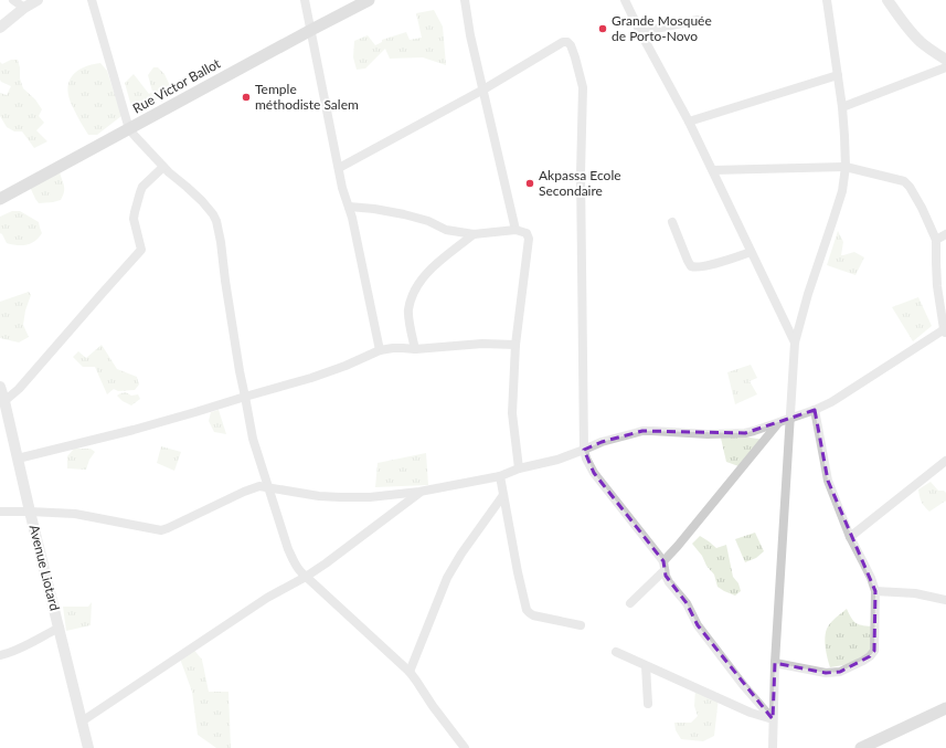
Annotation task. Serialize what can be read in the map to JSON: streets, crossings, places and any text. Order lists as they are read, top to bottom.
{
  "streets": {
    "main road": ["Rue Victor Ballot"],
    "street": ["Avenue Liotard"]
  },
  "places": ["Grande Mosquée de Porto-Novo", "Temple méthodiste Salem", "Akpassa Ecole Secondaire"]
}
